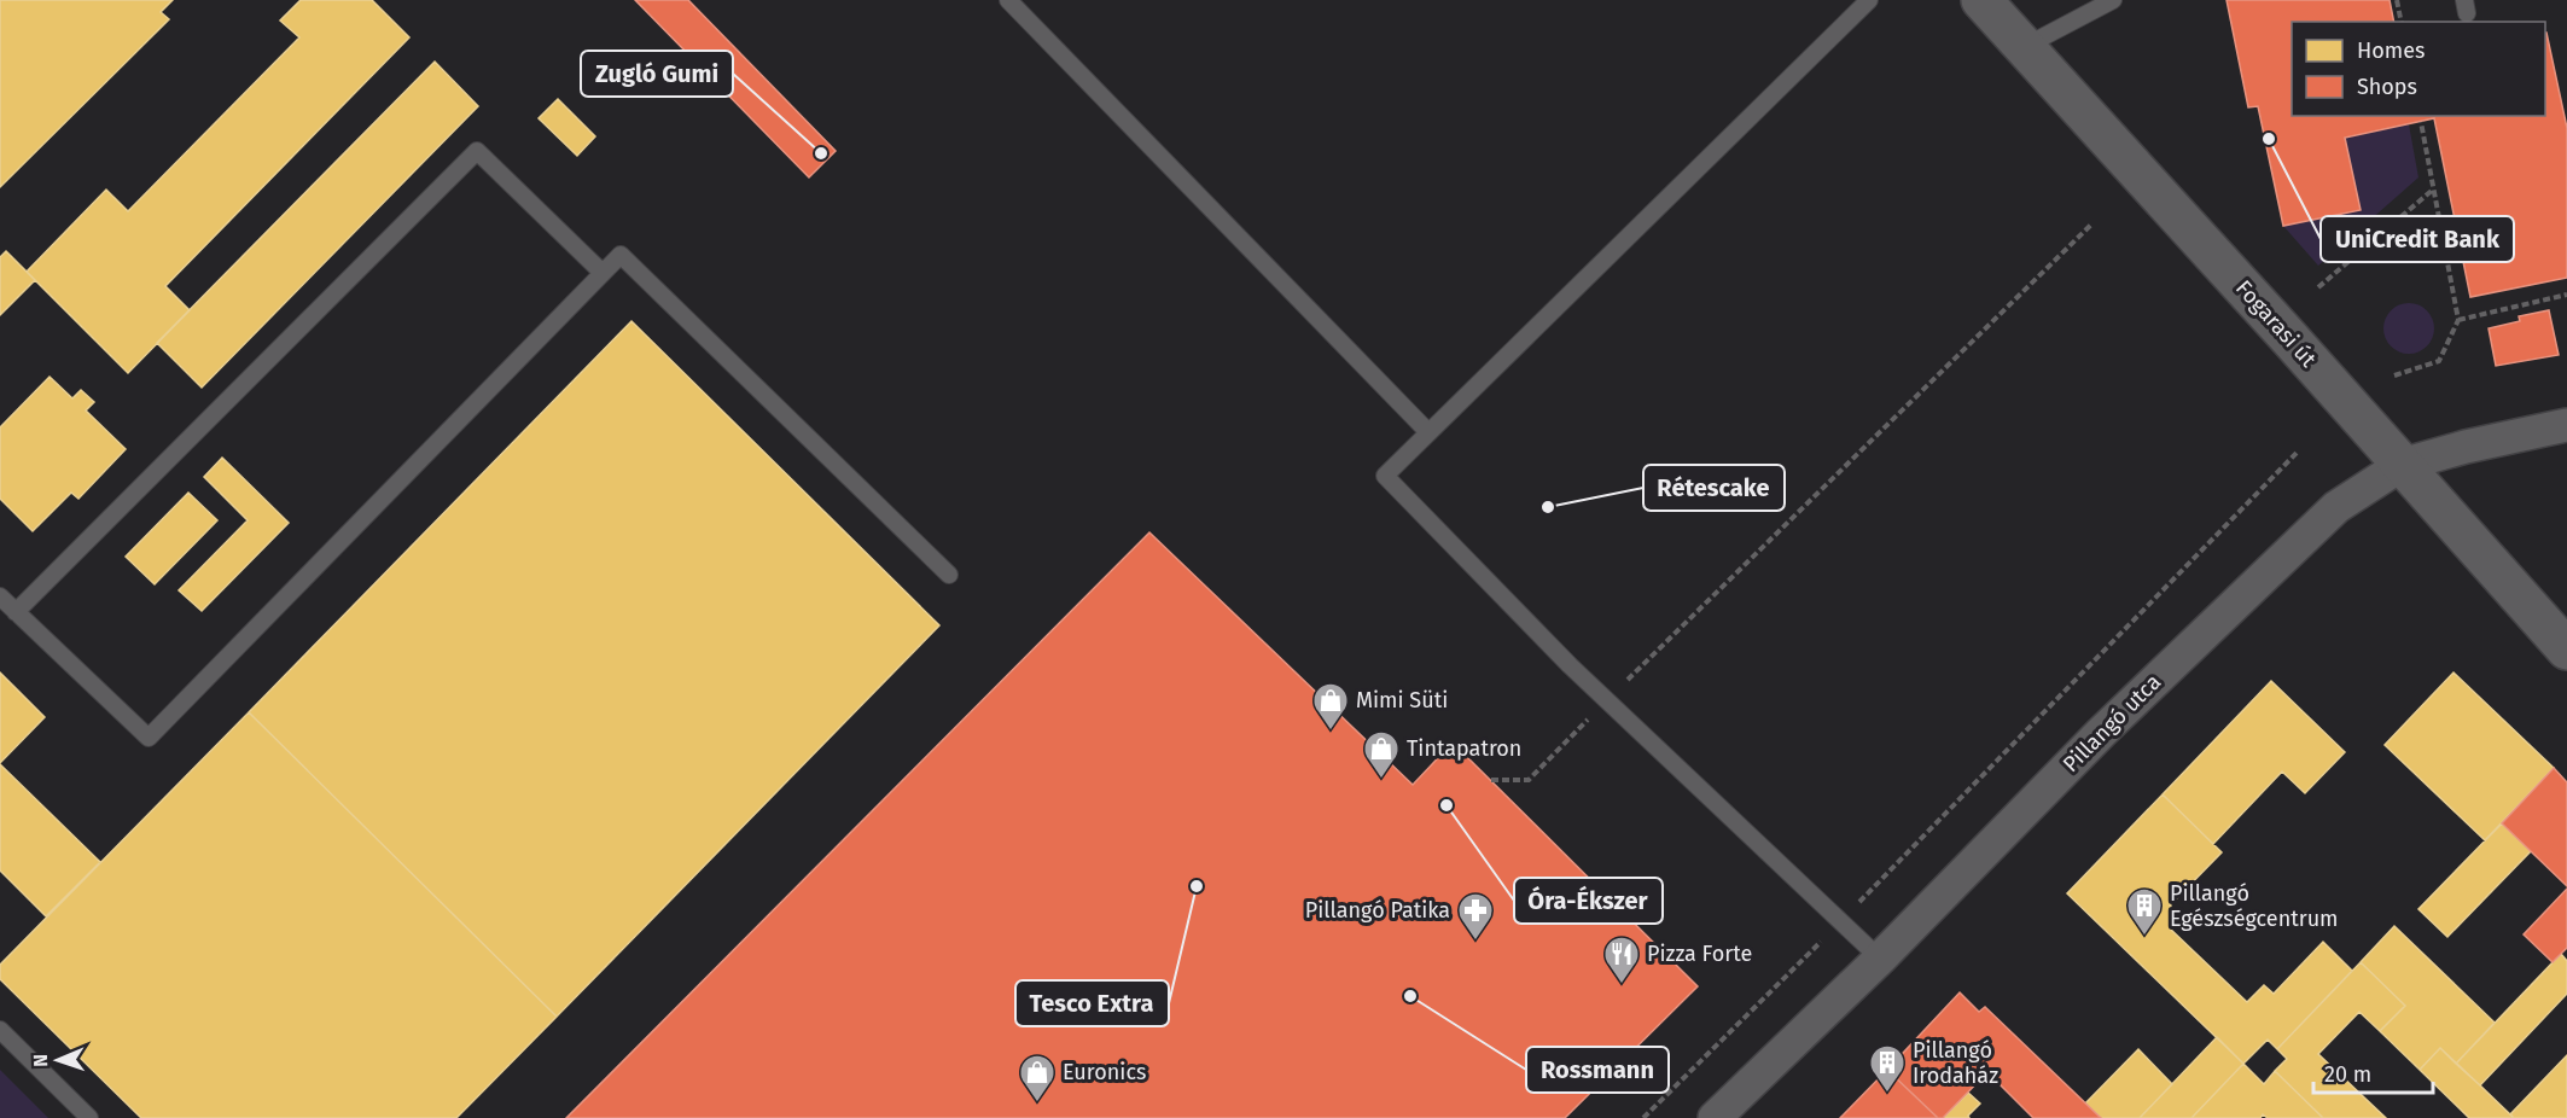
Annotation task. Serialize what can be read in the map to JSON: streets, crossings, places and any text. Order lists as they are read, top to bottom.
{
  "streets": {
    "main road": ["Fogarasi út"],
    "street": ["Pillangó utca"]
  },
  "crossings": [
    ["Fogarasi út", "Pillangó utca"]
  ],
  "places": {
    "other": [
      "UniCredit Bank",
      "Zugló Gumi",
      "Rétescake",
      "Óra-Ékszer",
      "Tesco Extra",
      "Rossmann"
    ],
    "shop": ["Mimi Süti", "Tintapatron", "Euronics"],
    "building": ["Pillangó Egészségcentrum", "Pillangó Irodaház"],
    "pharmacy": ["Pillangó Patika"],
    "restaurant": ["Pizza Forte"]
  },
  "legend": ["Homes", "Shops"],
  "scale_bar": "20 m",
  "north": "left"
}
